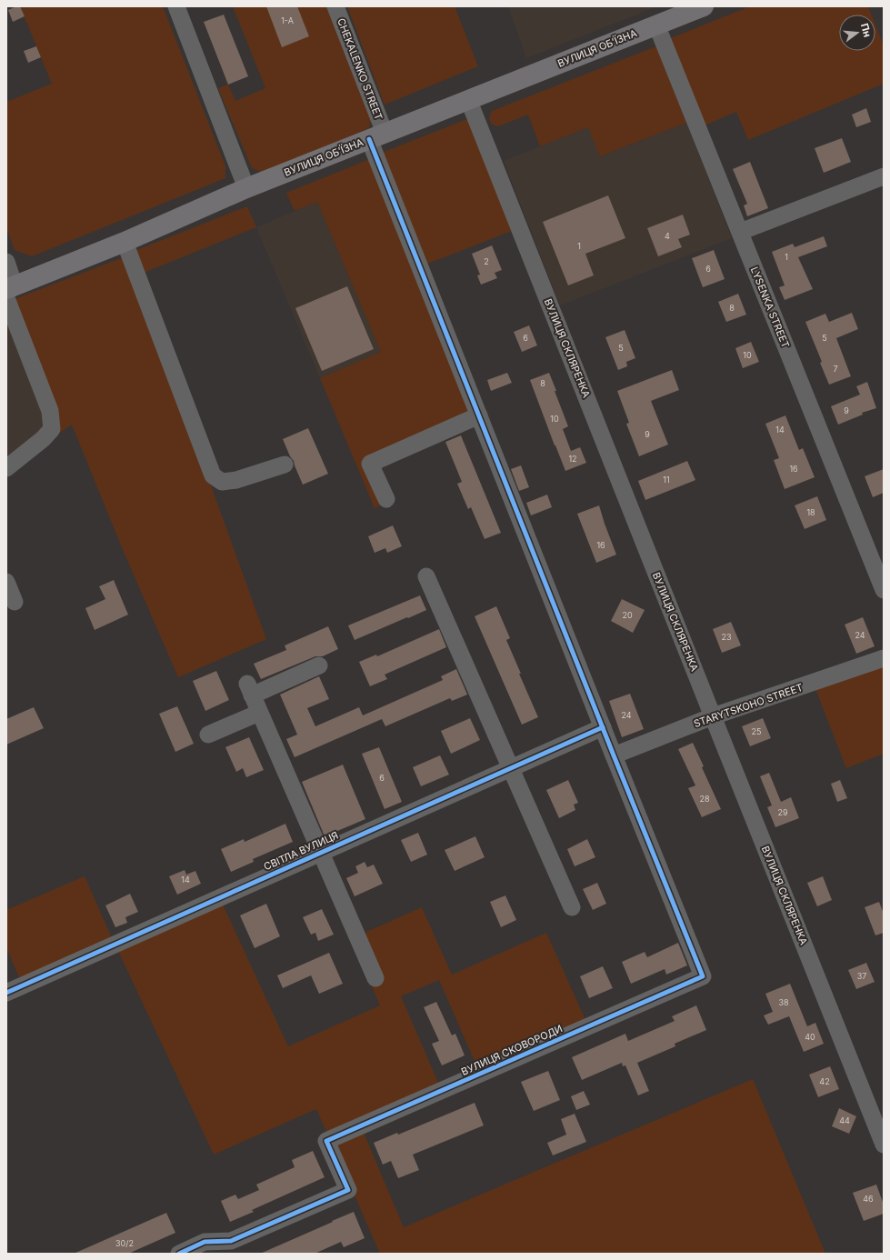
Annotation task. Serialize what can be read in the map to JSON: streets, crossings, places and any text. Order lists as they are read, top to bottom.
{
  "streets": {
    "highway": ["ВУЛИЦЯ ОБ’ЇЗНА"],
    "street": [
      "CHEKALENKO STREET",
      "LYSENKA STREET",
      "ВУЛИЦЯ СКЛЯРЕНКА",
      "STARYTSKOHO STREET",
      "СВІТЛА ВУЛИЦЯ",
      "ВУЛИЦЯ СКОВОРОДИ"
    ]
  },
  "crossings": [
    ["ВУЛИЦЯ ОБ’ЇЗНА", "CHEKALENKO STREET"],
    ["ВУЛИЦЯ ОБ’ЇЗНА", "LYSENKA STREET"],
    ["ВУЛИЦЯ ОБ’ЇЗНА", "ВУЛИЦЯ СКЛЯРЕНКА"],
    ["CHEKALENKO STREET", "STARYTSKOHO STREET"],
    ["CHEKALENKO STREET", "СВІТЛА ВУЛИЦЯ"],
    ["CHEKALENKO STREET", "ВУЛИЦЯ СКОВОРОДИ"],
    ["ВУЛИЦЯ СКЛЯРЕНКА", "STARYTSKOHO STREET"],
    ["STARYTSKOHO STREET", "ВУЛИЦЯ СКОВОРОДИ"]
  ],
  "house_numbers": [
    "1-А",
    "4",
    "1",
    "1",
    "2",
    "6",
    "8",
    "6",
    "5",
    "5",
    "10",
    "7",
    "8",
    "9",
    "10",
    "14",
    "9",
    "12",
    "16",
    "11",
    "18",
    "16",
    "20",
    "24",
    "23",
    "24",
    "25",
    "6",
    "28",
    "29",
    "14",
    "37",
    "38",
    "40",
    "42",
    "44",
    "46",
    "30/2"
  ],
  "north": "right"
}
